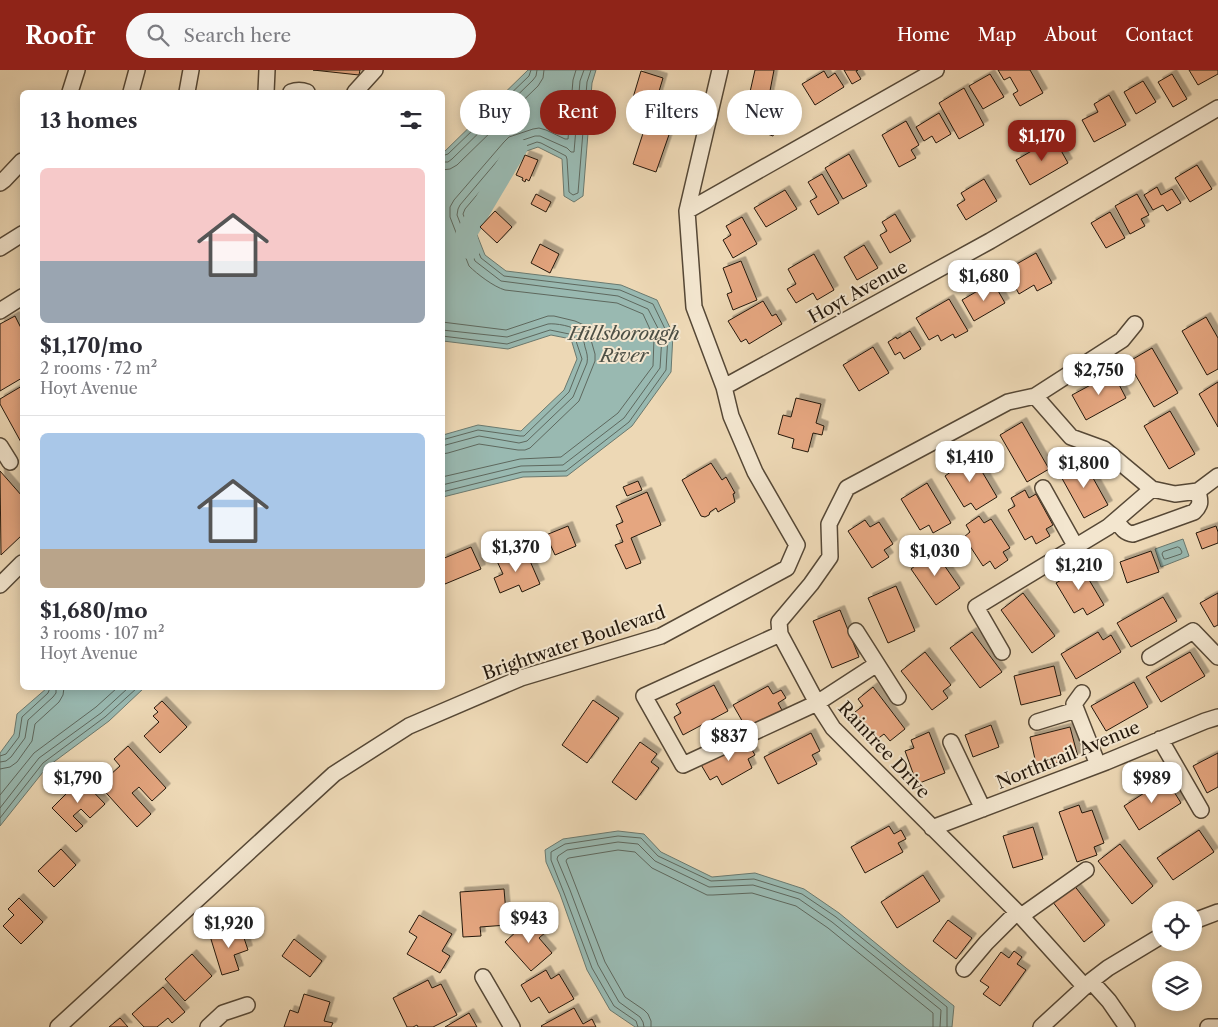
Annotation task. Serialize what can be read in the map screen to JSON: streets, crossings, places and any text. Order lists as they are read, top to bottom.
{
  "streets": {
    "street": [
      "Hoyt Avenue",
      "Brightwater Boulevard",
      "Raintree Drive",
      "Northtrail Avenue"
    ]
  },
  "crossings": [
    ["Hoyt Avenue", "Brightwater Boulevard"],
    ["Raintree Drive", "Northtrail Avenue"]
  ],
  "water": ["Hillsborough River"],
  "page": {
    "header": "Roofr",
    "search": "Search here",
    "nav": [
      "Home",
      "Map",
      "About",
      "Contact"
    ],
    "chip": [
      "Buy",
      "Rent",
      "Filters",
      "New"
    ],
    "heading": "13 homes",
    "price": [
      "$1,170",
      "$1,680",
      "$2,750",
      "$1,410",
      "$1,800",
      "$1,370",
      "$1,030",
      "$1,210",
      "$837",
      "$1,790",
      "$989",
      "$943",
      "$1,920"
    ],
    "list": [
      {
        "name": "$1,170/mo",
        "note": "2 rooms · 72 m² · Hoyt Avenue"
      },
      {
        "name": "$1,680/mo",
        "note": "3 rooms · 107 m² · Hoyt Avenue"
      }
    ]
  }
}
